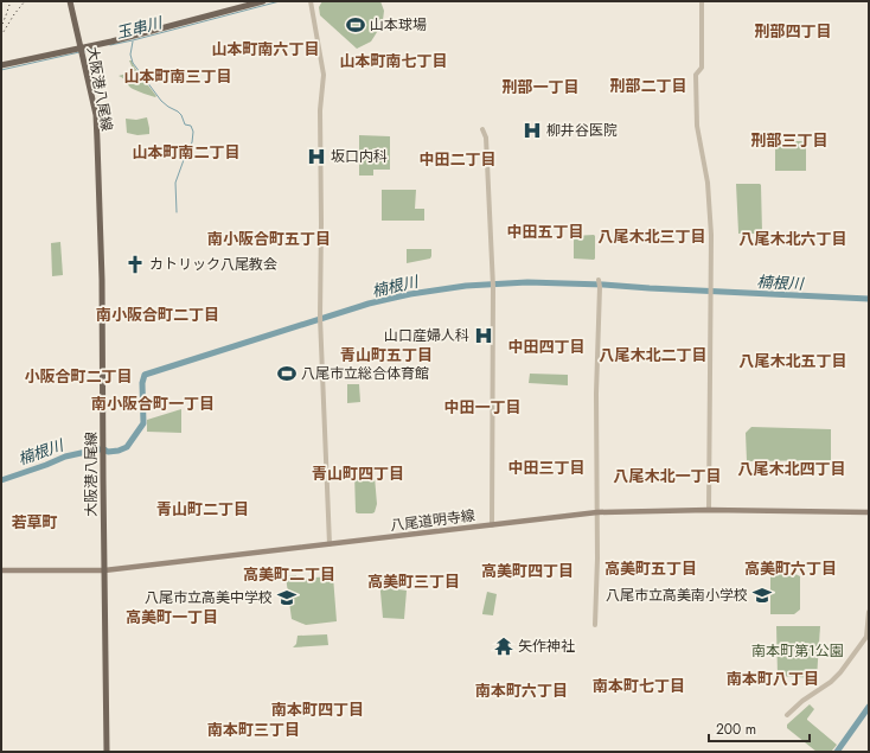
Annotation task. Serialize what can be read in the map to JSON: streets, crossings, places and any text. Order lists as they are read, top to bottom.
{
  "streets": {
    "main road": ["大阪港八尾線", "八尾道明寺線"]
  },
  "crossings": [
    ["大阪港八尾線", "八尾道明寺線"]
  ],
  "districts": [
    "刑部四丁目",
    "山本町南六丁目",
    "山本町南七丁目",
    "山本町南三丁目",
    "刑部二丁目",
    "刑部一丁目",
    "刑部三丁目",
    "山本町南二丁目",
    "中田二丁目",
    "中田五丁目",
    "八尾木北三丁目",
    "南小阪合町五丁目",
    "八尾木北六丁目",
    "南小阪合町二丁目",
    "中田四丁目",
    "青山町五丁目",
    "八尾木北二丁目",
    "八尾木北五丁目",
    "小阪合町二丁目",
    "南小阪合町一丁目",
    "中田一丁目",
    "中田三丁目",
    "八尾木北四丁目",
    "青山町四丁目",
    "八尾木北一丁目",
    "青山町二丁目",
    "若草町",
    "高美町五丁目",
    "高美町六丁目",
    "高美町四丁目",
    "高美町二丁目",
    "高美町三丁目",
    "高美町一丁目",
    "南本町八丁目",
    "南本町七丁目",
    "南本町六丁目",
    "南本町四丁目",
    "南本町三丁目"
  ],
  "water": ["玉串川", "楠根川"],
  "parks": ["南本町第1公園"],
  "places": {
    "sports": ["山本球場", "八尾市立総合体育館"],
    "hospital": ["柳井谷医院", "坂口内科", "山口産婦人科"],
    "church": ["カトリック八尾教会"],
    "school or university": ["八尾市立高美南小学校", "八尾市立高美中学校"],
    "temple": ["矢作神社"]
  },
  "scale_bar": "200 m"
}
